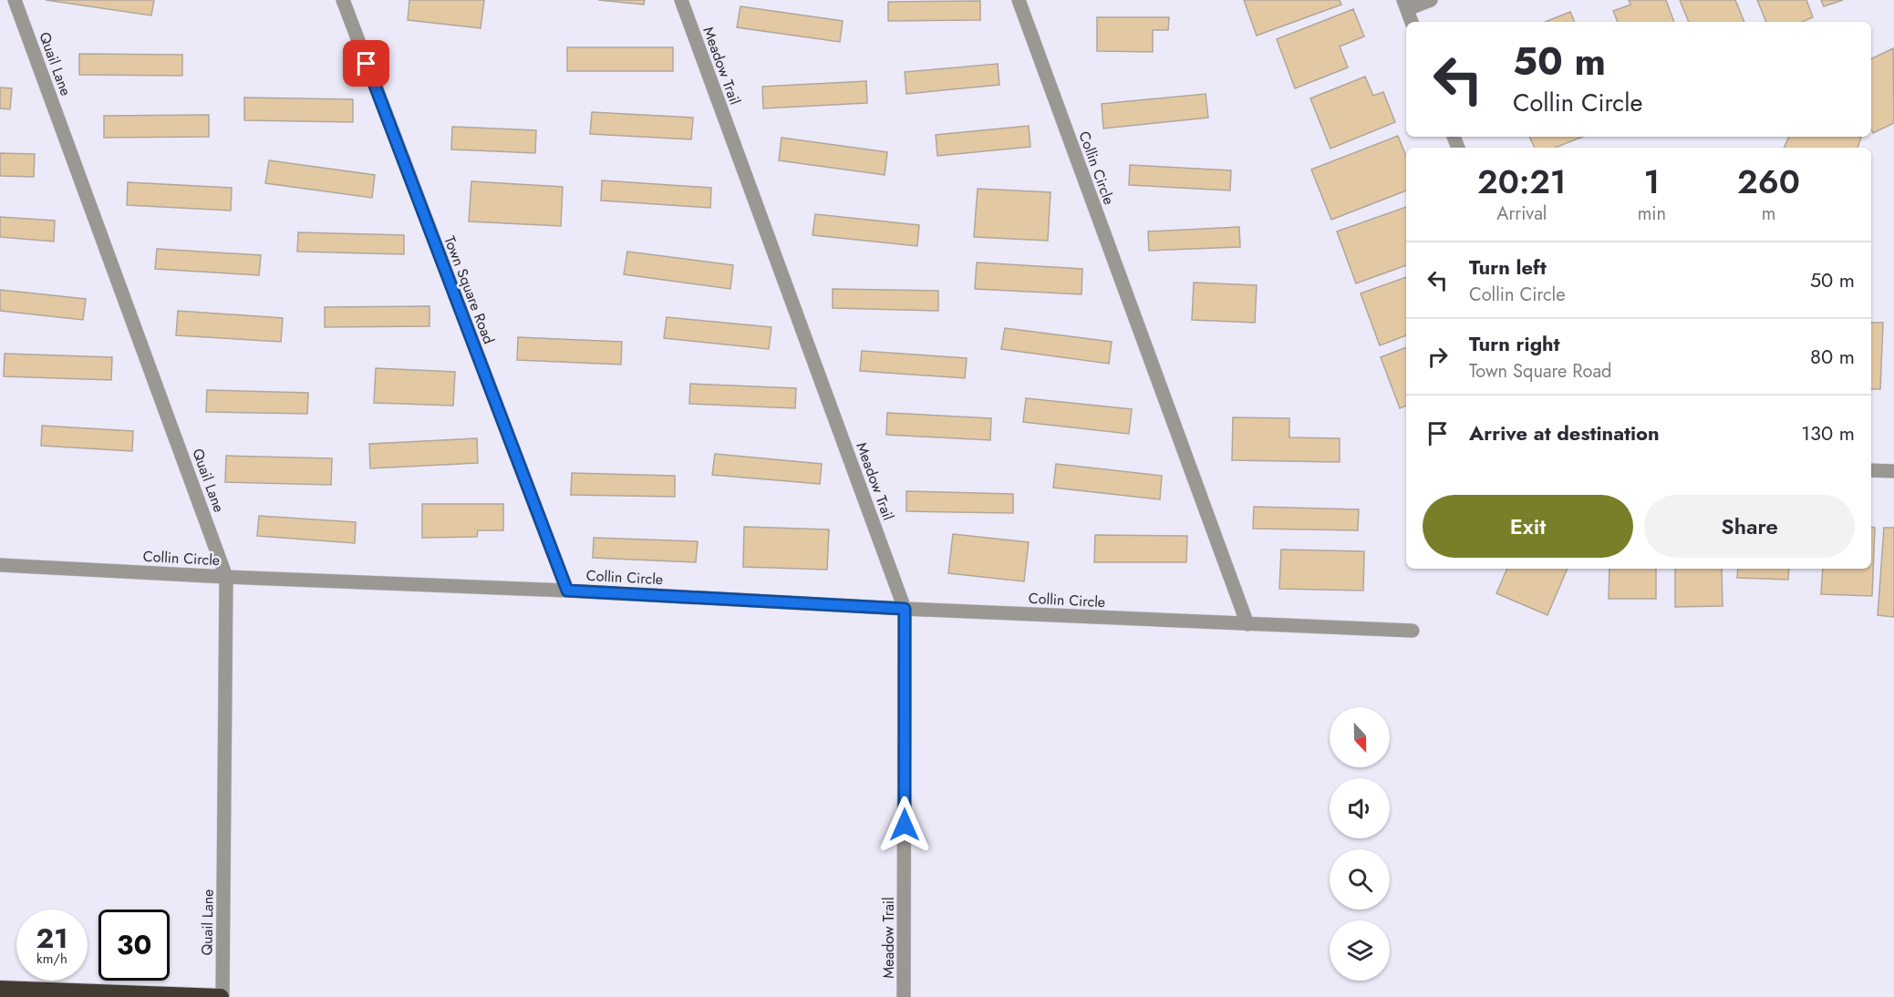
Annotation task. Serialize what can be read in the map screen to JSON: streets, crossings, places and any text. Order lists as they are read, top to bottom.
{
  "streets": {
    "street": [
      "Quail Lane",
      "Meadow Trail",
      "Collin Circle",
      "Town Square Road"
    ]
  },
  "crossings": [
    ["Quail Lane", "Collin Circle"],
    ["Meadow Trail", "Collin Circle"],
    ["Collin Circle", "Town Square Road"]
  ],
  "north": "bottom",
  "page": {
    "turn": ["50 m", "Collin Circle"],
    "eta": [
      "20:21",
      "Arrival",
      "1",
      "min",
      "260",
      "m"
    ],
    "list": [
      {
        "name": "Turn left",
        "note": "Collin Circle",
        "value": "50 m"
      },
      {
        "name": "Turn right",
        "note": "Town Square Road",
        "value": "80 m"
      },
      {
        "name": "Arrive at destination",
        "value": "130 m"
      }
    ],
    "buttons": ["Exit", "Share"],
    "speed": "21 km/h",
    "limit": "30"
  }
}
